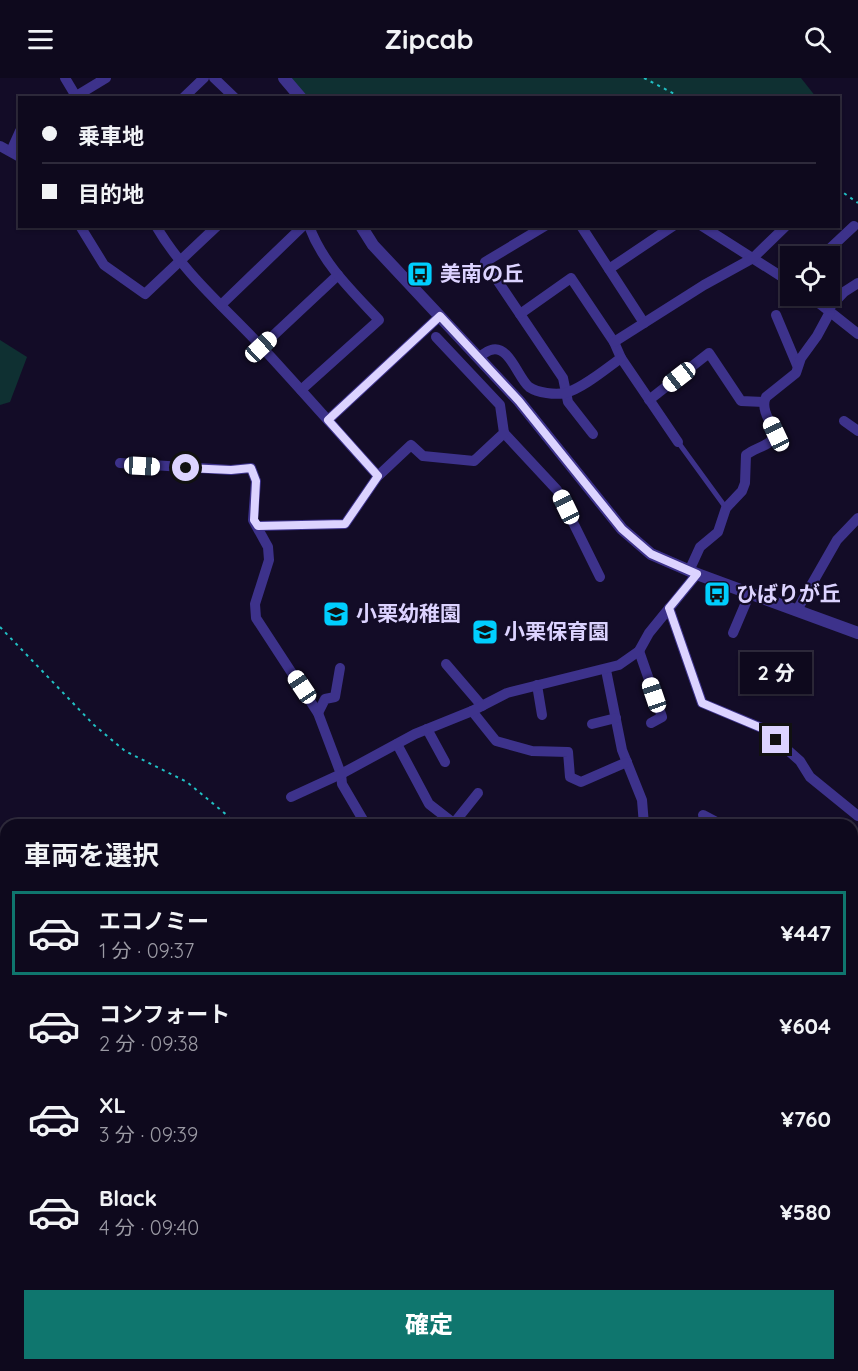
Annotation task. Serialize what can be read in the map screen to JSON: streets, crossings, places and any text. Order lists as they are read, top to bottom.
{
  "places": {
    "bus stop": ["美南の丘", "ひばりが丘"],
    "school or university": ["小栗幼稚園", "小栗保育園"]
  },
  "page": {
    "header": "Zipcab",
    "banner": ["乗車地", "目的地"],
    "bubble": "2 分",
    "heading": "車両を選択",
    "list": [
      {
        "name": "エコノミー",
        "note": "1 分 · 09:37",
        "value": "¥447"
      },
      {
        "name": "コンフォート",
        "note": "2 分 · 09:38",
        "value": "¥604"
      },
      {
        "name": "XL",
        "note": "3 分 · 09:39",
        "value": "¥760"
      },
      {
        "name": "Black",
        "note": "4 分 · 09:40",
        "value": "¥580"
      }
    ],
    "buttons": "確定"
  }
}
